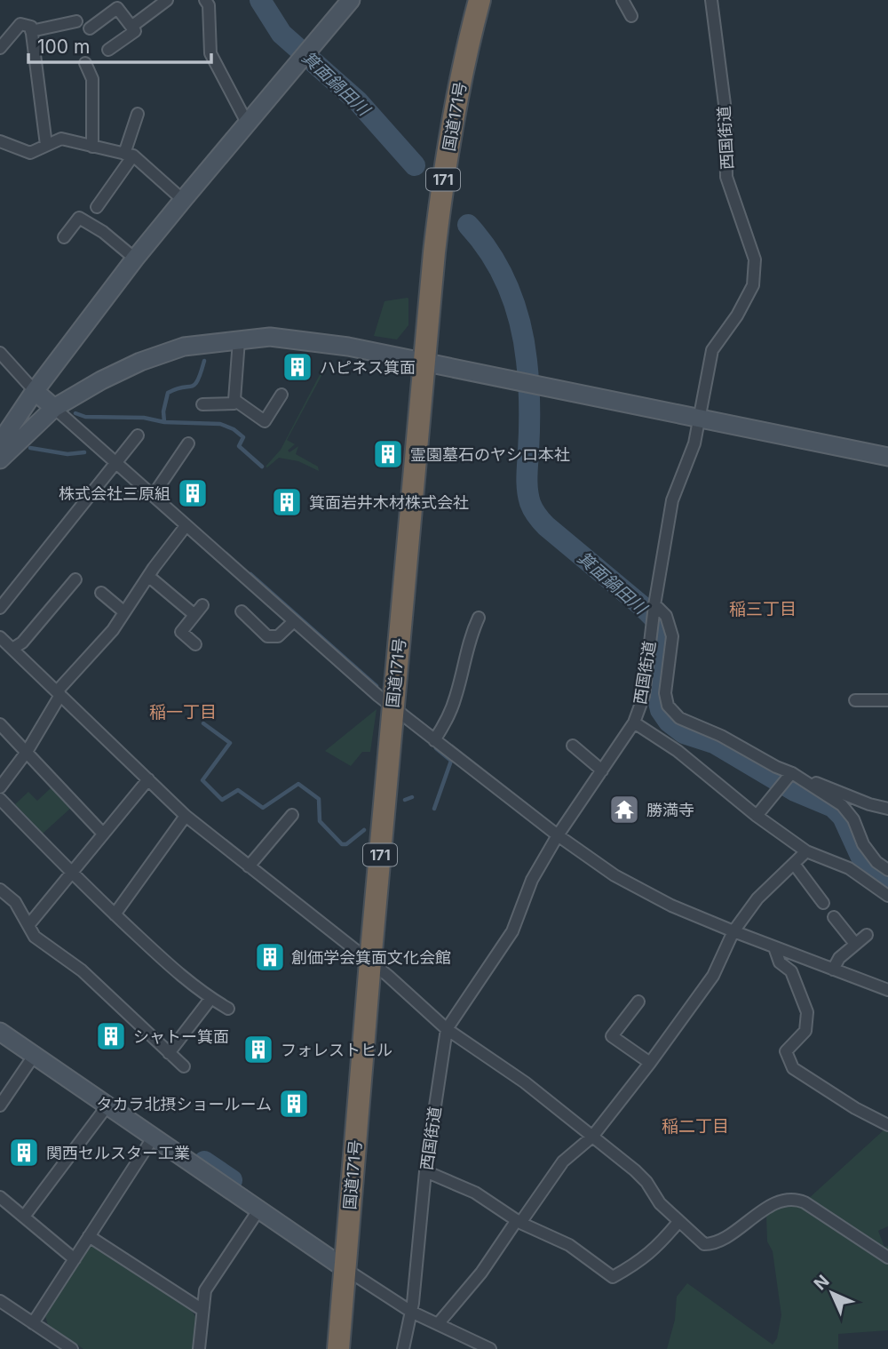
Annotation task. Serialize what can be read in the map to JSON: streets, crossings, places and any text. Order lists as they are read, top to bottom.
{
  "streets": {
    "highway": ["国道171号", "171"],
    "street": ["西国街道"]
  },
  "districts": ["稲三丁目", "稲一丁目", "稲二丁目"],
  "water": ["箕面鍋田川"],
  "places": {
    "building": [
      "ハピネス箕面",
      "霊園墓石のヤシロ本社",
      "株式会社三原組",
      "箕面岩井木材株式会社",
      "創価学会箕面文化会館",
      "シャトー箕面",
      "フォレストヒル",
      "タカラ北摂ショールーム",
      "関西セルスター工業"
    ],
    "temple": ["勝満寺"]
  },
  "scale_bar": "100 m",
  "north": "top left"
}
